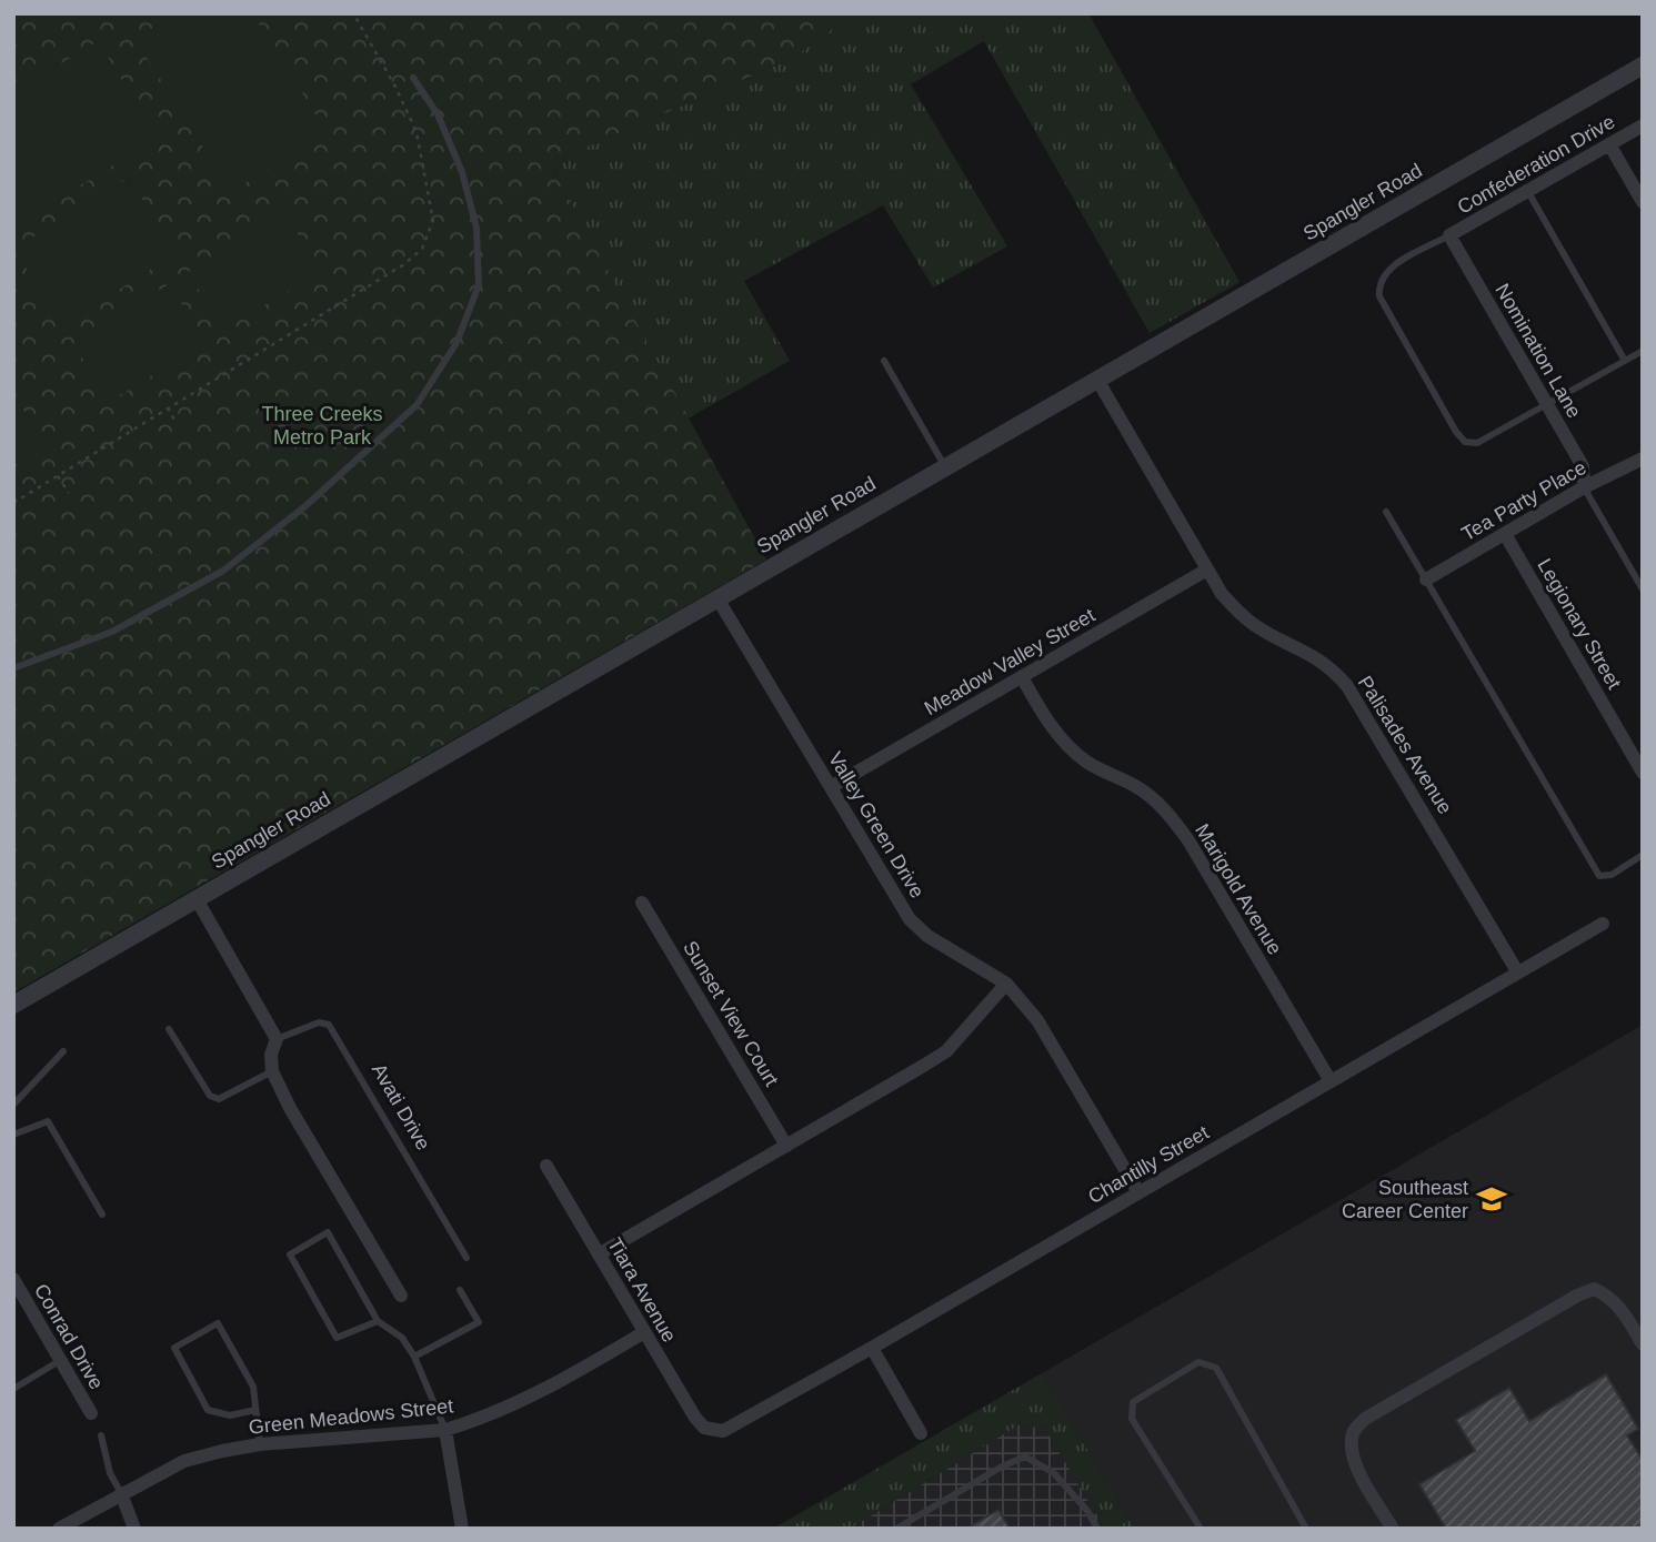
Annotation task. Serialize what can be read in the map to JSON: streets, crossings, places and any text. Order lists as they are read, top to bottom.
{
  "streets": {
    "street": [
      "Confederation Drive",
      "Spangler Road",
      "Nomination Lane",
      "Tea Party Place",
      "Legionary Street",
      "Meadow Valley Street",
      "Palisades Avenue",
      "Valley Green Drive",
      "Marigold Avenue",
      "Sunset View Court",
      "Chantilly Street",
      "Tiara Avenue",
      "Conrad Drive",
      "Green Meadows Street"
    ],
    "lane": ["Avati Drive"]
  },
  "crossings": [
    ["Confederation Drive", "Nomination Lane"],
    ["Spangler Road", "Palisades Avenue"],
    ["Spangler Road", "Valley Green Drive"],
    ["Nomination Lane", "Tea Party Place"],
    ["Tea Party Place", "Legionary Street"],
    ["Meadow Valley Street", "Palisades Avenue"],
    ["Meadow Valley Street", "Valley Green Drive"],
    ["Meadow Valley Street", "Marigold Avenue"],
    ["Palisades Avenue", "Chantilly Street"],
    ["Valley Green Drive", "Chantilly Street"],
    ["Marigold Avenue", "Chantilly Street"],
    ["Chantilly Street", "Tiara Avenue"],
    ["Tiara Avenue", "Green Meadows Street"]
  ],
  "parks": ["Three Creeks Metro Park"],
  "places": {
    "school or university": ["Southeast Career Center"]
  }
}
